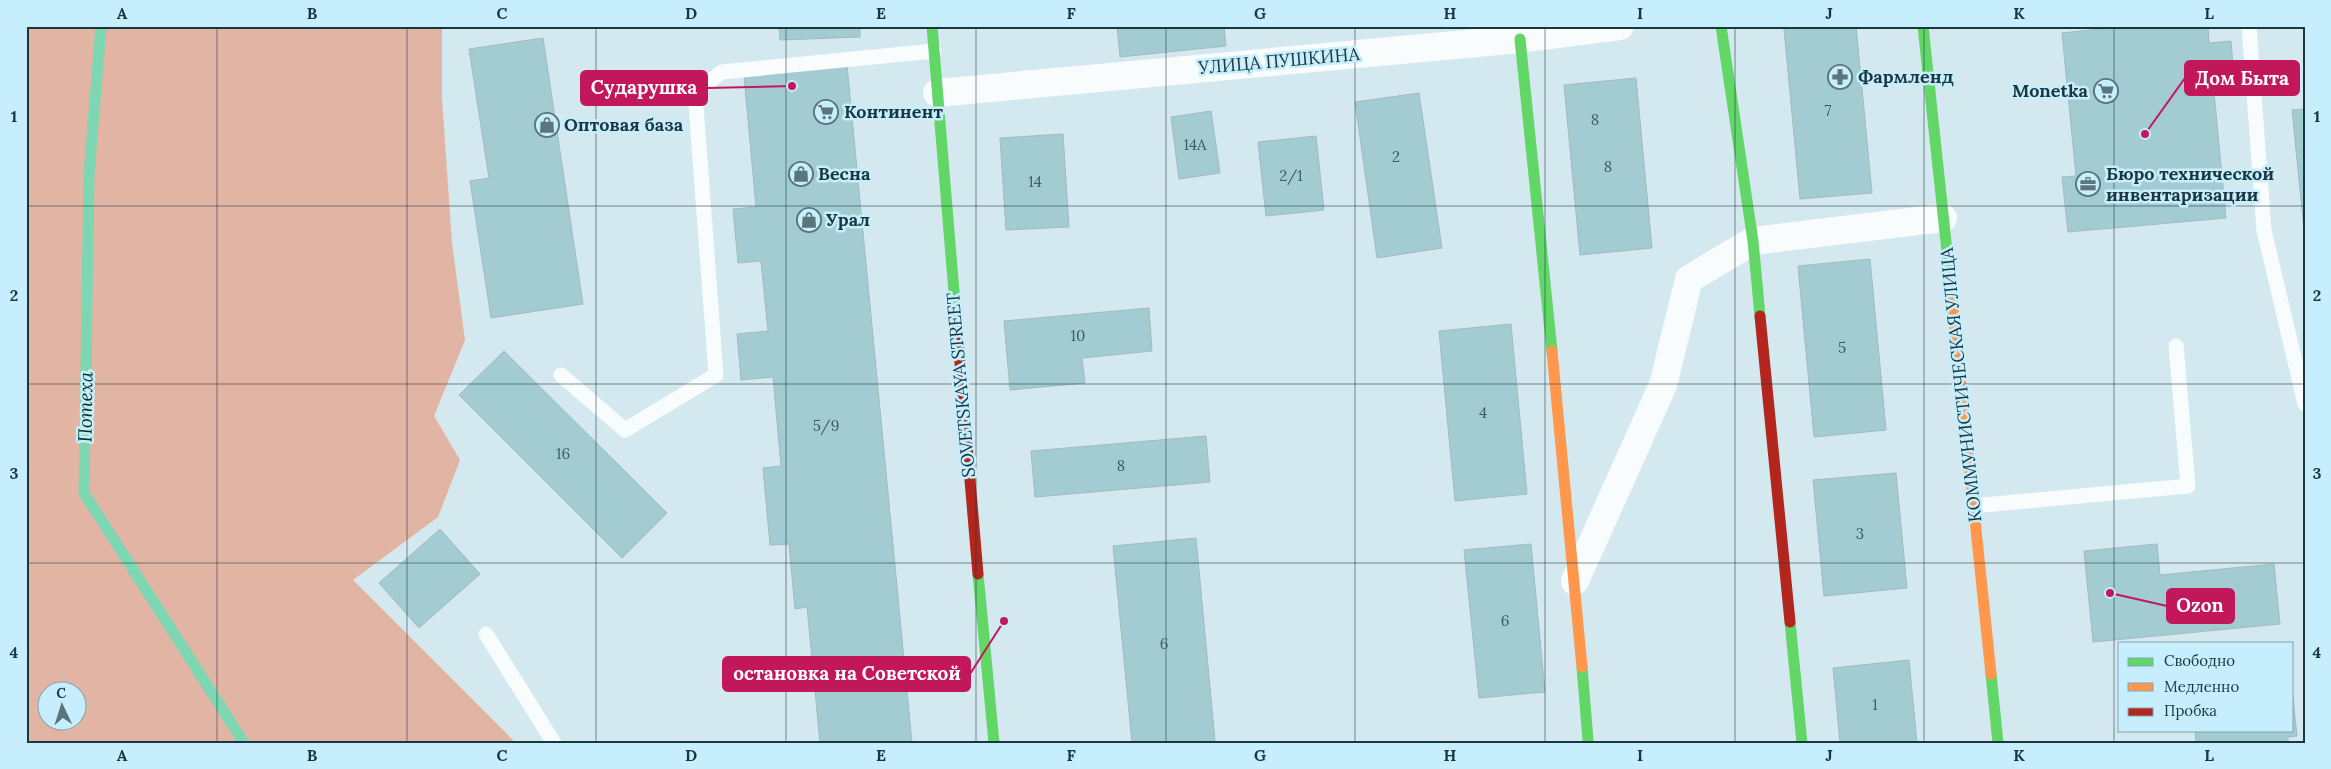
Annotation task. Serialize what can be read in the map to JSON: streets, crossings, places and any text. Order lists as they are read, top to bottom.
{
  "streets": {
    "street": ["УЛИЦА ПУШКИНА", "SOVETSKAYA STREET", "КОММУНИСТИЧЕСКАЯ УЛИЦА"]
  },
  "crossings": [
    ["УЛИЦА ПУШКИНА", "SOVETSKAYA STREET"]
  ],
  "water": ["Потеха"],
  "places": {
    "pharmacy": ["Фармленд"],
    "other": [
      "Сударушка",
      "Дом Быта",
      "Ozon",
      "остановка на Советской"
    ],
    "supermarket": ["Monetka", "Континент"],
    "shop": ["Оптовая база", "Весна", "Урал"],
    "office": ["Бюро технической инвентаризации"]
  },
  "house_numbers": [
    "7",
    "8",
    "14А",
    "2",
    "8",
    "2/1",
    "14",
    "10",
    "5",
    "4",
    "5/9",
    "16",
    "8",
    "3",
    "6",
    "6",
    "1"
  ],
  "legend": ["Свободно", "Медленно", "Пробка"],
  "north": "top",
  "grid": {
    "columns": [
      "A",
      "B",
      "C",
      "D",
      "E",
      "F",
      "G",
      "H",
      "I",
      "J",
      "K",
      "L"
    ],
    "rows": [
      "1",
      "2",
      "3",
      "4"
    ]
  }
}
